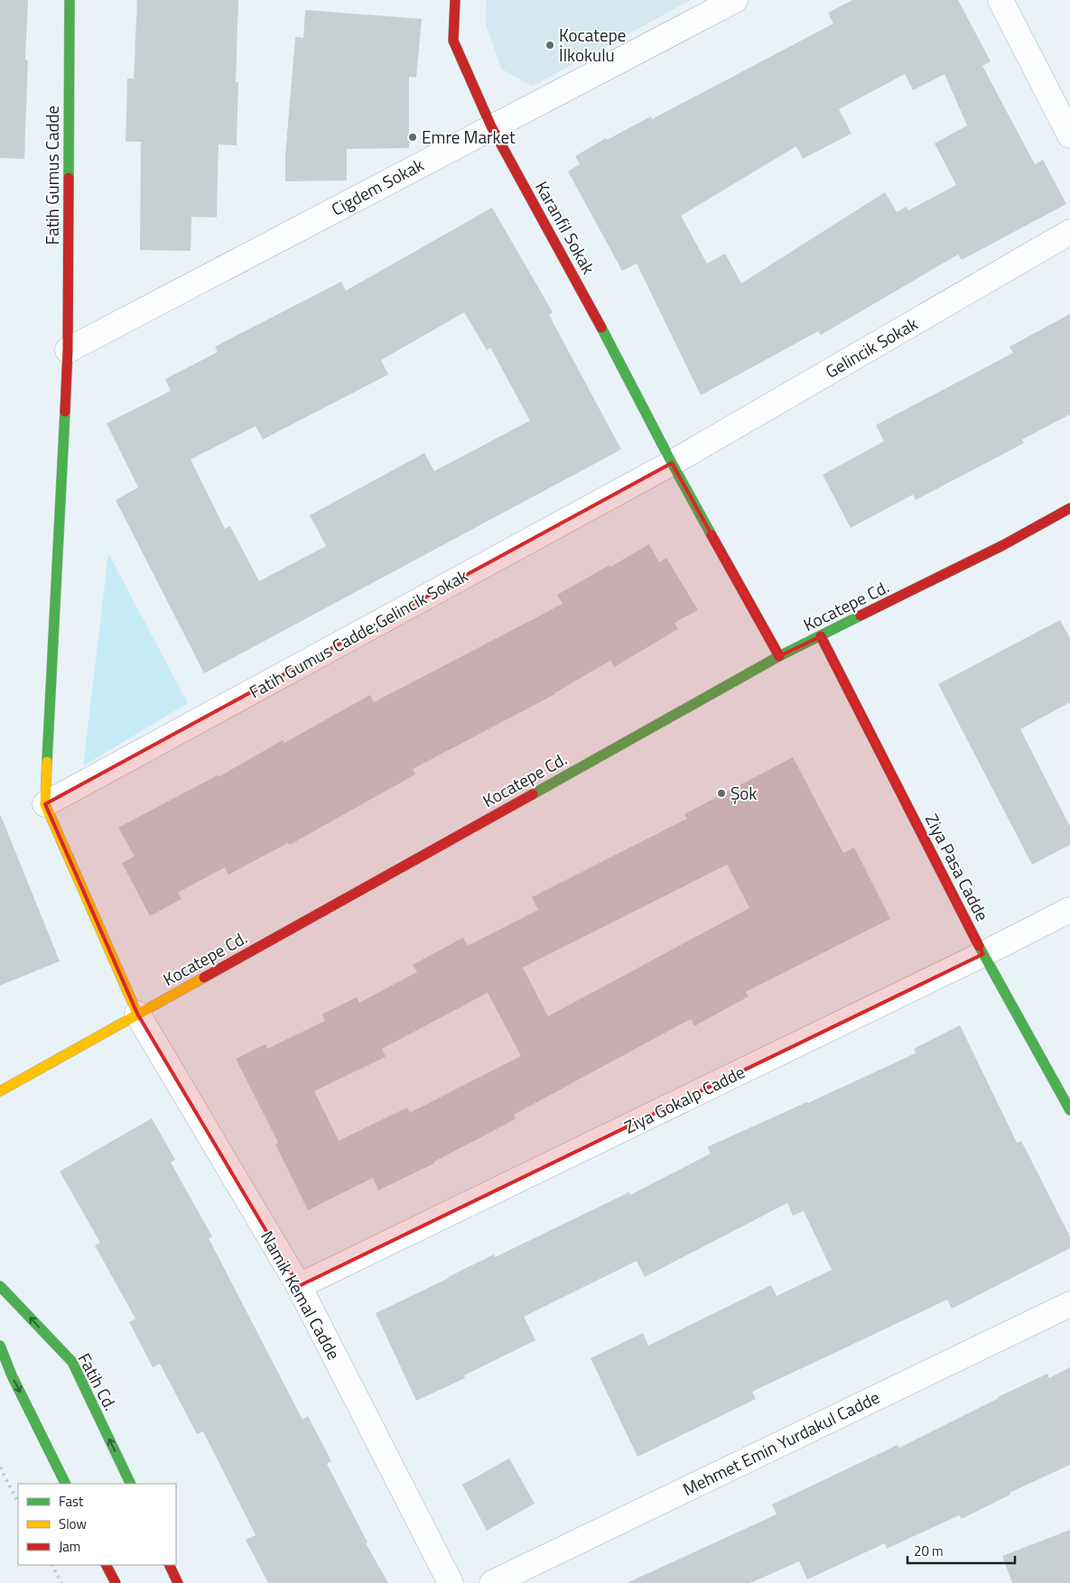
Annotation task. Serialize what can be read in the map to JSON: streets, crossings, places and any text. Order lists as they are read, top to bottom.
{
  "streets": {
    "street": [
      "Fatih Gumus Cadde",
      "Cigdem Sokak",
      "Karanfil Sokak",
      "Gelincik Sokak",
      "Kocatepe Cd.",
      "Fatih Gumus Cadde;Gelincik Sokak",
      "Ziya Pasa Cadde",
      "Ziya Gokalp Cadde",
      "Namik Kemal Cadde",
      "Fatih Cd.",
      "Mehmet Emin Yurdakul Cadde"
    ]
  },
  "crossings": [
    ["Fatih Gumus Cadde", "Cigdem Sokak"],
    ["Cigdem Sokak", "Karanfil Sokak"],
    ["Karanfil Sokak", "Gelincik Sokak"],
    ["Karanfil Sokak", "Kocatepe Cd."],
    ["Karanfil Sokak", "Fatih Gumus Cadde;Gelincik Sokak"],
    ["Gelincik Sokak", "Fatih Gumus Cadde;Gelincik Sokak"],
    ["Kocatepe Cd.", "Ziya Pasa Cadde"],
    ["Kocatepe Cd.", "Namik Kemal Cadde"],
    ["Ziya Pasa Cadde", "Ziya Gokalp Cadde"],
    ["Ziya Gokalp Cadde", "Namik Kemal Cadde"]
  ],
  "places": ["Kocatepe İlkokulu", "Emre Market", "Şok"],
  "legend": ["Fast", "Slow", "Jam"],
  "scale_bar": "20 m"
}
